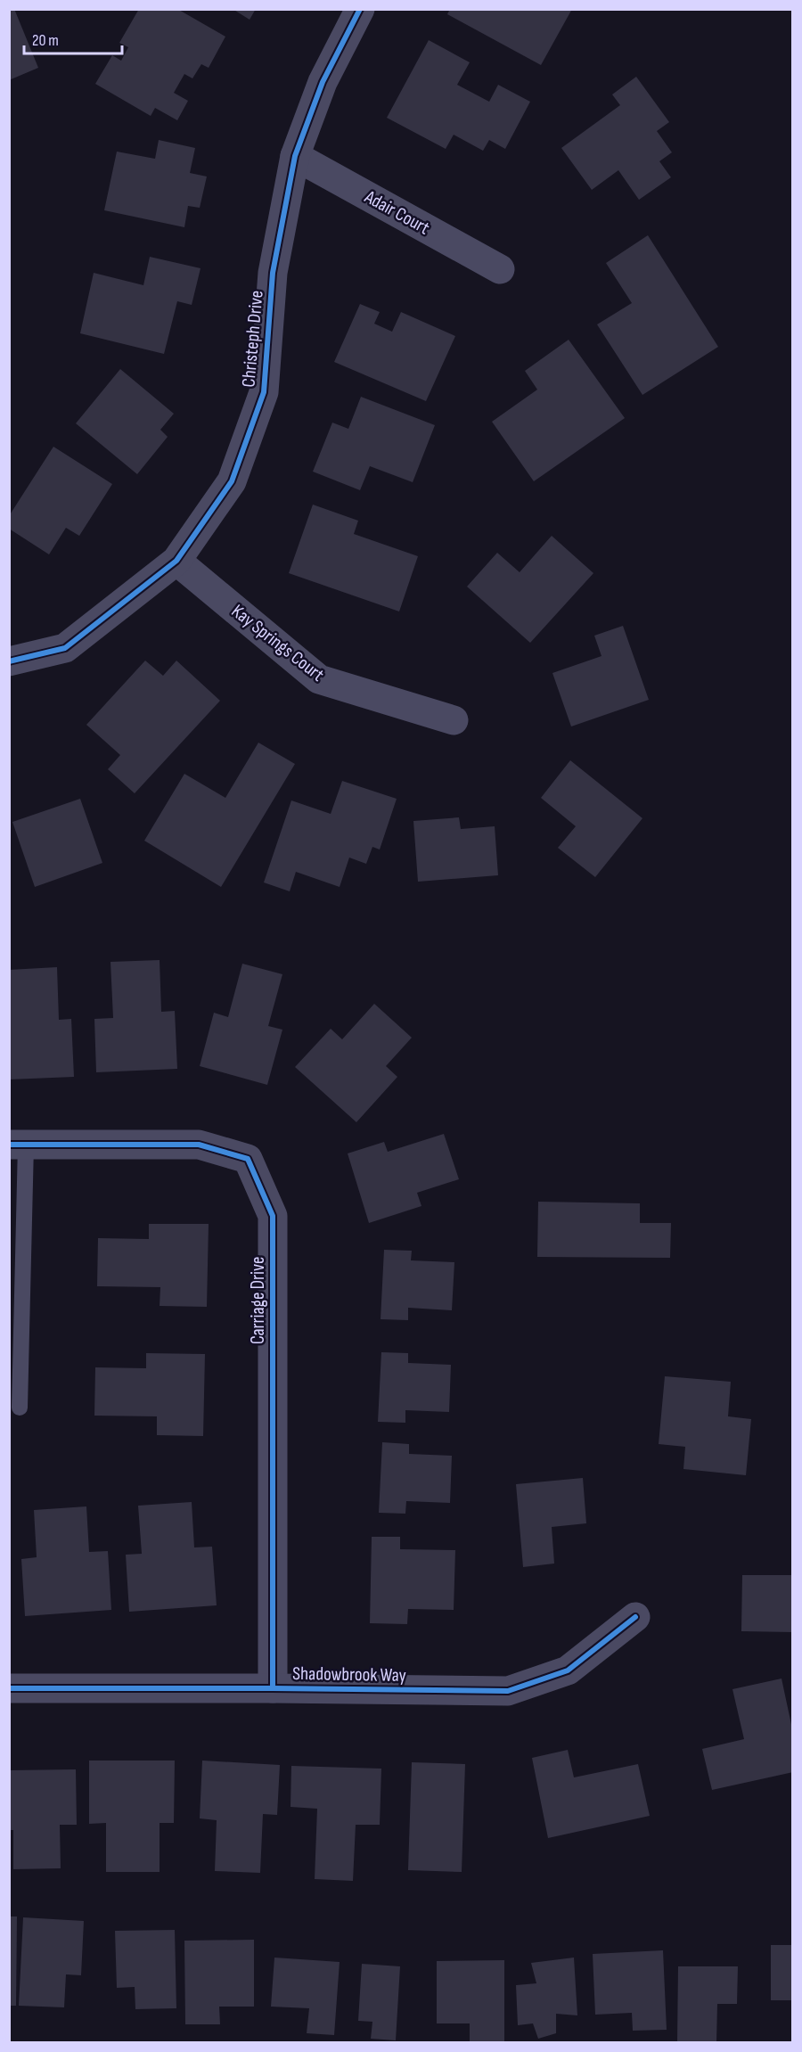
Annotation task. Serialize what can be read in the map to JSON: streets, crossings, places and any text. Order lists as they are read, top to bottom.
{
  "streets": {
    "street": [
      "Adair Court",
      "Christeph Drive",
      "Kay Springs Court",
      "Carriage Drive",
      "Shadowbrook Way"
    ]
  },
  "crossings": [
    ["Adair Court", "Christeph Drive"],
    ["Christeph Drive", "Kay Springs Court"],
    ["Carriage Drive", "Shadowbrook Way"]
  ],
  "scale_bar": "20 m"
}
